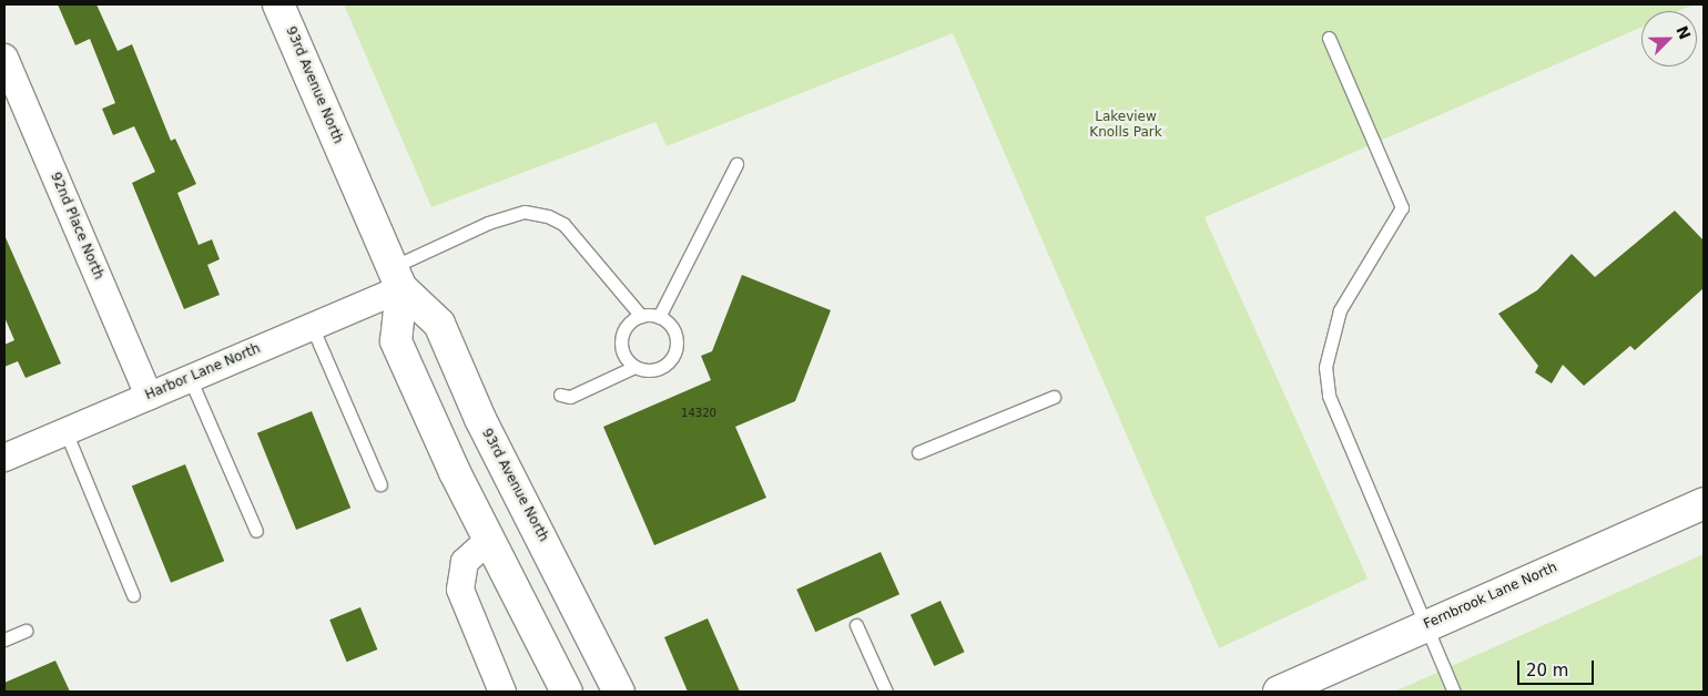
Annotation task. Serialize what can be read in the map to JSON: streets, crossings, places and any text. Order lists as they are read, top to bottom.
{
  "streets": {
    "main road": ["93rd Avenue North", "Fernbrook Lane North"],
    "street": ["92nd Place North", "Harbor Lane North"]
  },
  "crossings": [
    ["93rd Avenue North", "Harbor Lane North"],
    ["92nd Place North", "Harbor Lane North"]
  ],
  "parks": ["Lakeview Knolls Park"],
  "house_numbers": ["14320"],
  "scale_bar": "20 m",
  "north": "top right"
}
